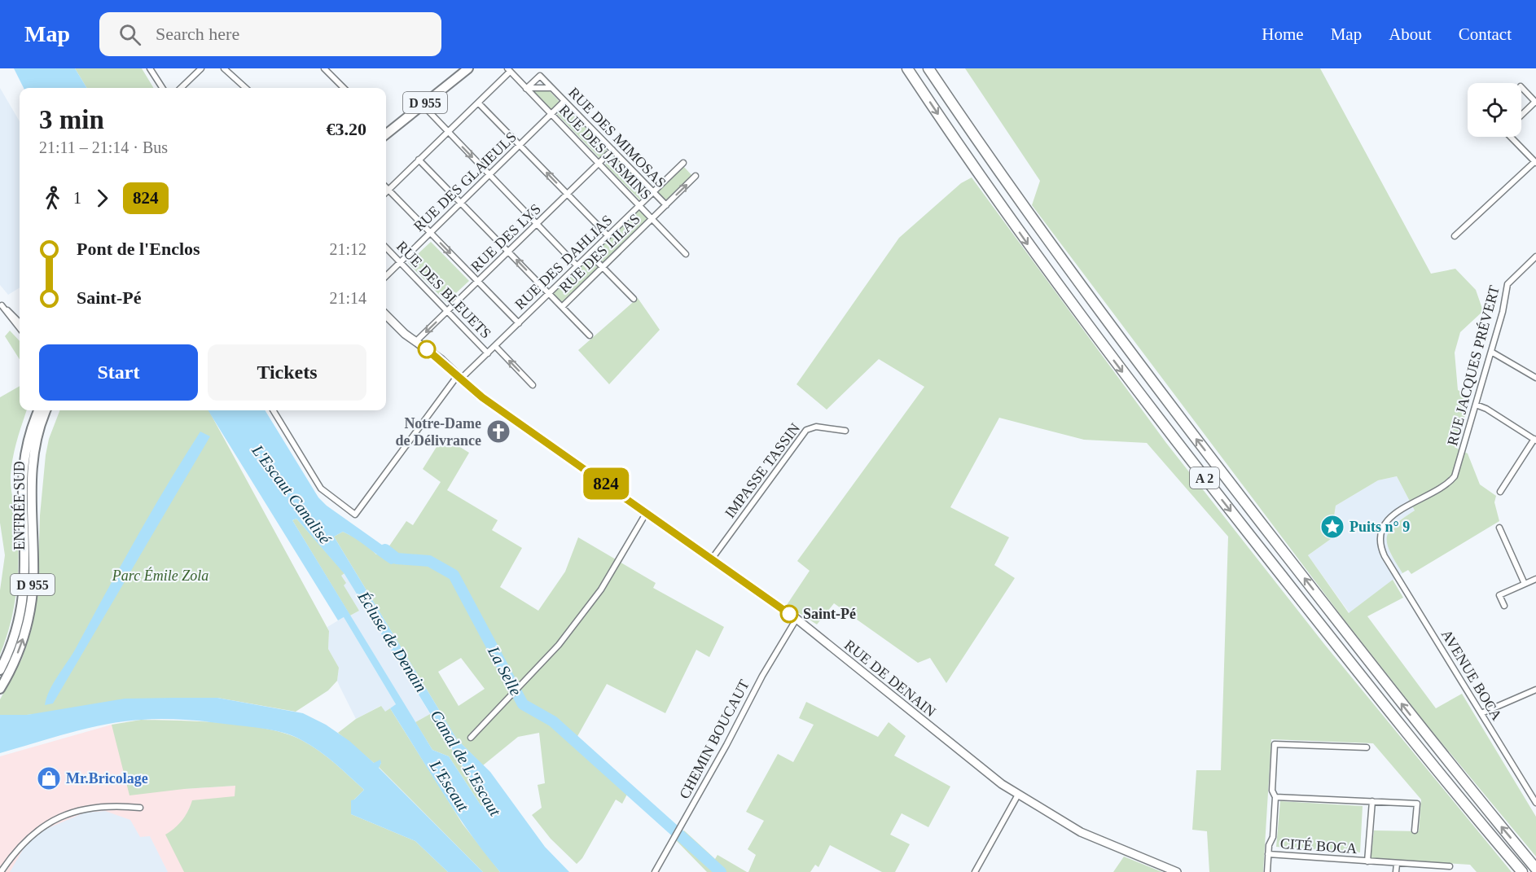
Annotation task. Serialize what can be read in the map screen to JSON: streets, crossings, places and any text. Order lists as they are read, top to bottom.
{
  "streets": {
    "highway": ["A 2"],
    "main road": ["D 955", "ENTRÉE SUD"],
    "street": [
      "RUE DES MIMOSAS",
      "RUE DES JASMINS",
      "RUE DES GLAIEULS",
      "RUE DES LYS",
      "RUE DES LILAS",
      "RUE DES DAHLIAS",
      "RUE DES BLEUETS",
      "RUE JACQUES PRÉVERT",
      "IMPASSE TASSIN",
      "AVENUE BOCA",
      "RUE DE DENAIN",
      "CHEMIN BOUCAUT",
      "CITÉ BOCA"
    ]
  },
  "crossings": [
    ["RUE DES MIMOSAS", "RUE DES JASMINS"],
    ["RUE DES MIMOSAS", "RUE DES GLAIEULS"],
    ["RUE DES MIMOSAS", "RUE DES LYS"],
    ["RUE DES MIMOSAS", "RUE DES LILAS"],
    ["RUE DES MIMOSAS", "RUE DES DAHLIAS"],
    ["RUE DES JASMINS", "RUE DES GLAIEULS"],
    ["RUE DES JASMINS", "RUE DES LYS"],
    ["RUE DES JASMINS", "RUE DES LILAS"],
    ["RUE DES JASMINS", "RUE DES DAHLIAS"],
    ["RUE DES GLAIEULS", "RUE DES BLEUETS"],
    ["RUE DES LYS", "RUE DES BLEUETS"],
    ["RUE DES LYS", "RUE DE DENAIN"],
    ["RUE DES DAHLIAS", "RUE DES BLEUETS"],
    ["RUE DES DAHLIAS", "RUE DE DENAIN"],
    ["RUE JACQUES PRÉVERT", "AVENUE BOCA"],
    ["IMPASSE TASSIN", "RUE DE DENAIN"],
    ["RUE DE DENAIN", "CHEMIN BOUCAUT"]
  ],
  "water": [
    "L'Escaut Canalisé",
    "Écluse de Denain",
    "La Selle",
    "Canal de L'Escaut",
    "L'Escaut"
  ],
  "parks": ["Parc Émile Zola"],
  "places": {
    "church": ["Notre-Dame de Délivrance"],
    "place": ["Puits n° 9"],
    "other": ["Saint-Pé"],
    "shop": ["Mr.Bricolage"]
  },
  "lines": ["bus line 824"],
  "page": {
    "header": "Map",
    "search": "Search here",
    "nav": [
      "Home",
      "Map",
      "About",
      "Contact"
    ],
    "on_map": "824",
    "heading": ["3 min", "21:11 – 21:14 · Bus", "€3.20"],
    "legs": ["1", "824"],
    "list": [
      {
        "name": "Pont de l'Enclos",
        "value": "21:12"
      },
      {
        "name": "Saint-Pé",
        "value": "21:14"
      }
    ],
    "buttons": ["Start", "Tickets"]
  }
}
